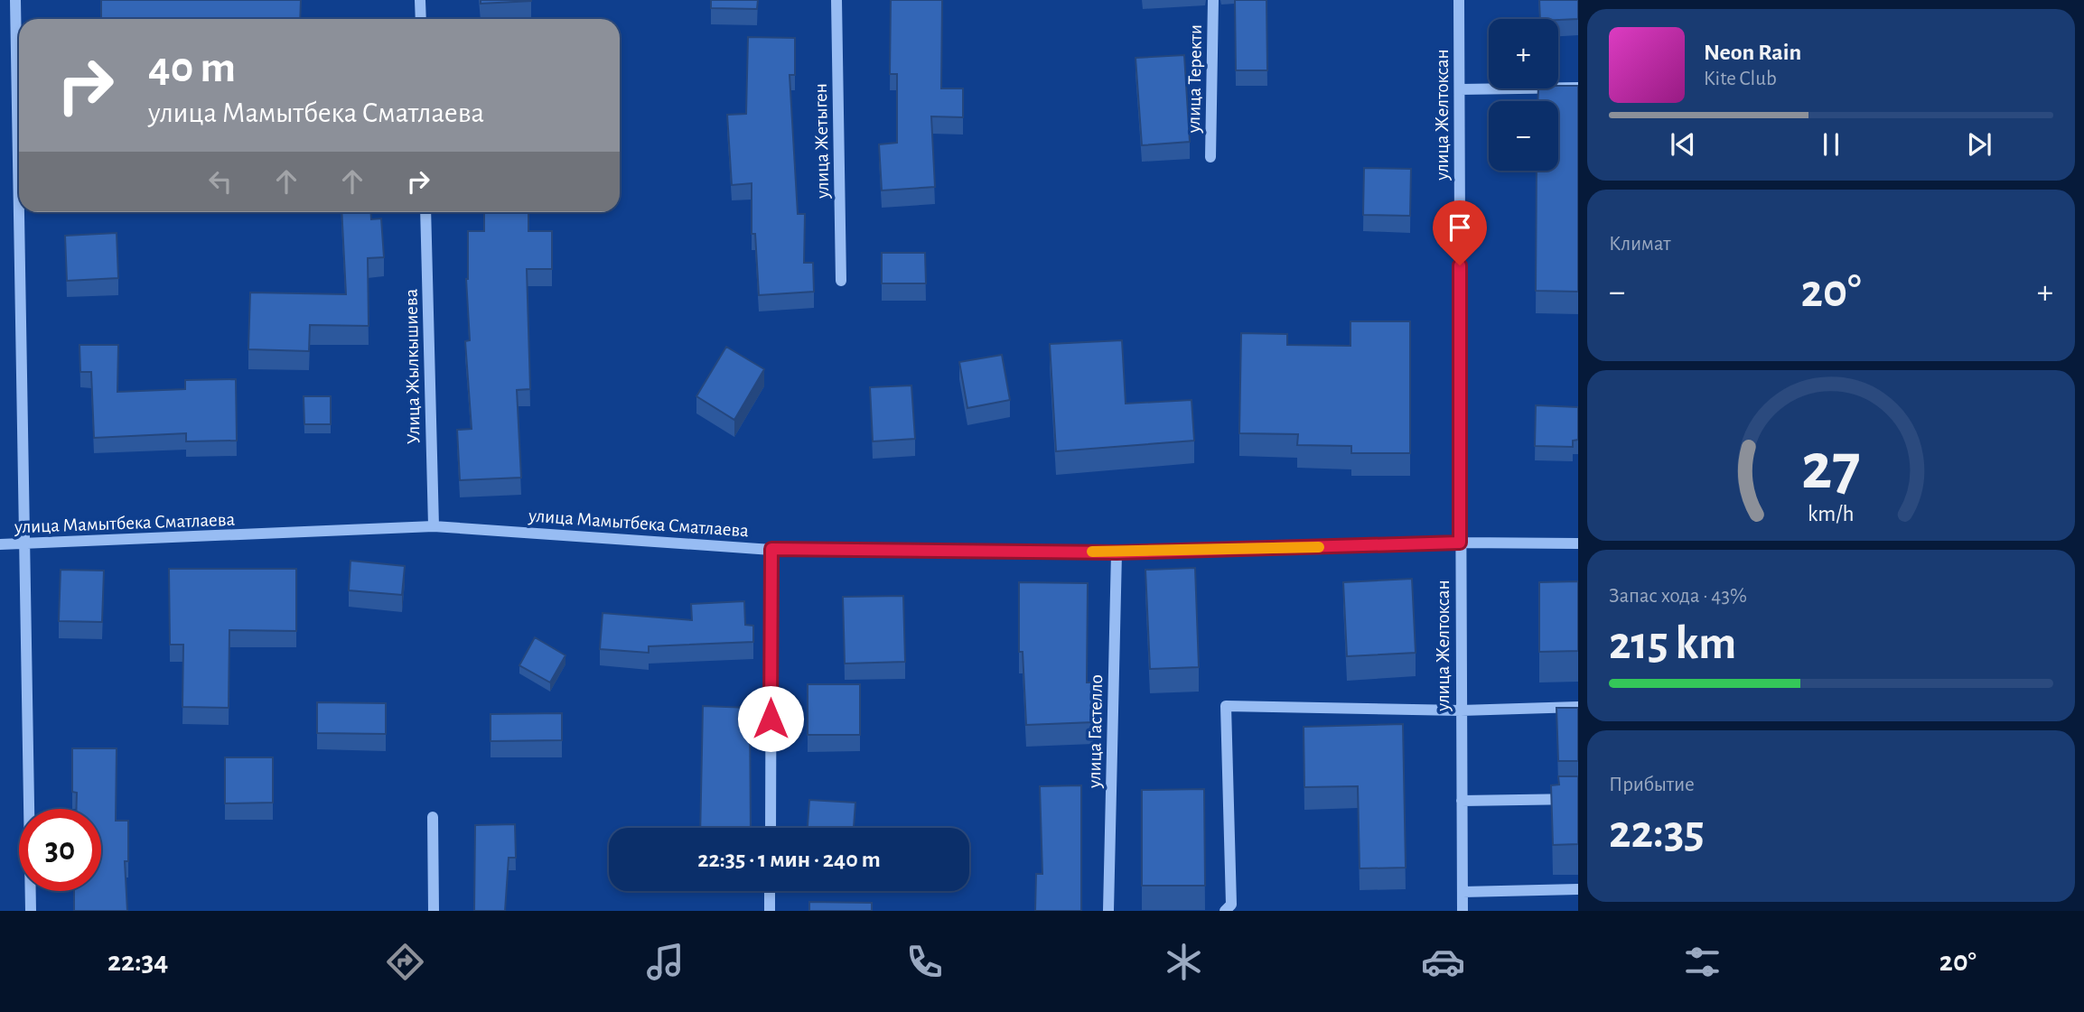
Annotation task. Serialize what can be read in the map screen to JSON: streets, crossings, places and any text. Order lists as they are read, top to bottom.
{
  "streets": {
    "street": [
      "улица Теректи",
      "улица Желтоксан",
      "улица Жетыген",
      "Улица Жылкышиева",
      "улица Мамытбека Сматлаева",
      "улица Гастелло"
    ]
  },
  "crossings": [
    ["улица Желтоксан", "улица Мамытбека Сматлаева"],
    ["Улица Жылкышиева", "улица Мамытбека Сматлаева"],
    ["улица Мамытбека Сматлаева", "улица Гастелло"]
  ],
  "page": {
    "map_buttons": ["+", "−"],
    "turn": ["40 m", "улица Мамытбека Сматлаева"],
    "song": ["Neon Rain", "Kite Club"],
    "tile": [
      "Климат",
      ["Запас хода · 43%", "215 km"],
      ["Прибытие", "22:35"]
    ],
    "heat": ["−", "20°", "+"],
    "limit": "30",
    "trip": "22:35 · 1 мин · 240 m",
    "tabs": ["22:34", "20°"],
    "gauge": ["27", "km/h"]
  }
}
